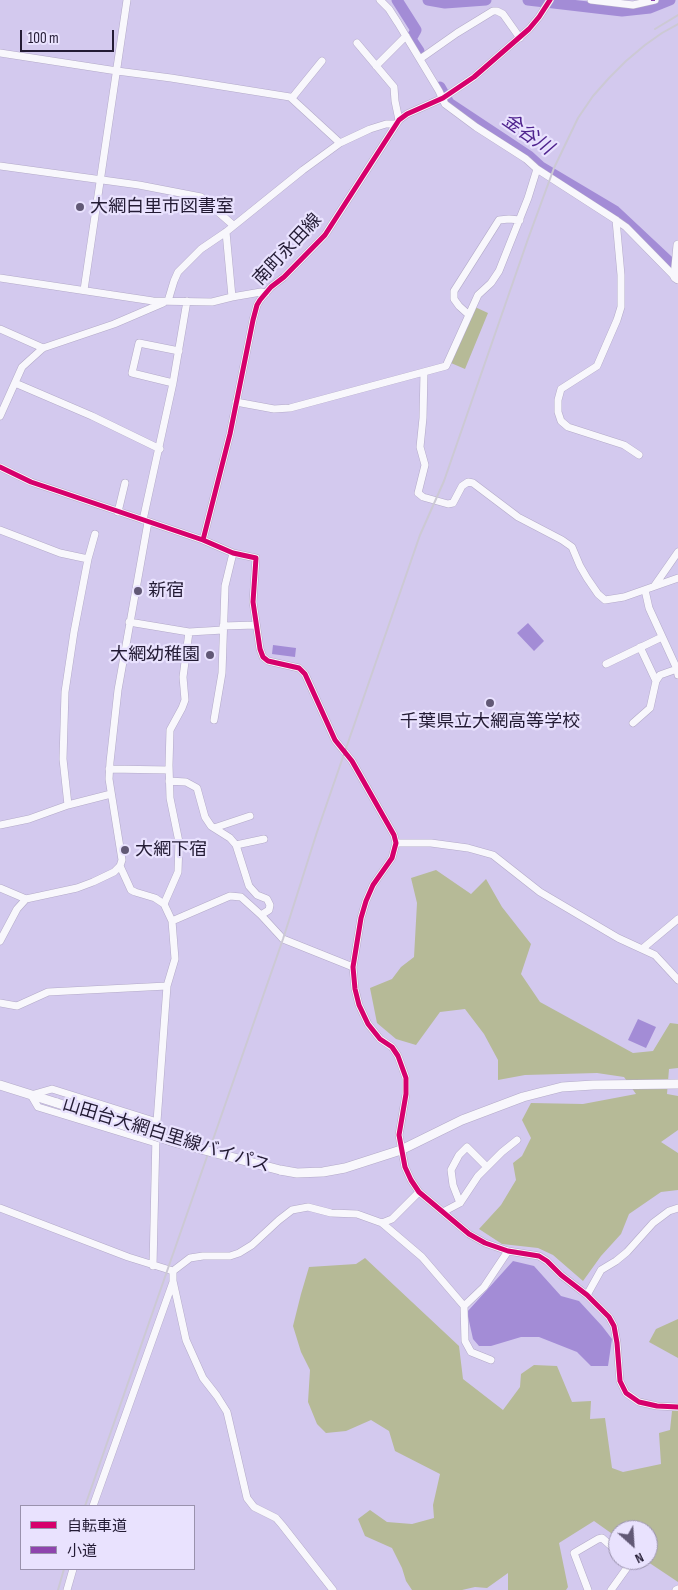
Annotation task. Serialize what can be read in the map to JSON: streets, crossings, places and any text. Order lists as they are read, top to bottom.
{
  "streets": {
    "main road": ["山田台大網白里線バイパス"],
    "street": ["南町永田線"]
  },
  "water": ["金谷川"],
  "places": [
    "大網白里市図書室",
    "新宿",
    "大網幼稚園",
    "千葉県立大網高等学校",
    "大網下宿"
  ],
  "legend": ["自転車道", "小道"],
  "scale_bar": "100 m",
  "north": "bottom right"
}
